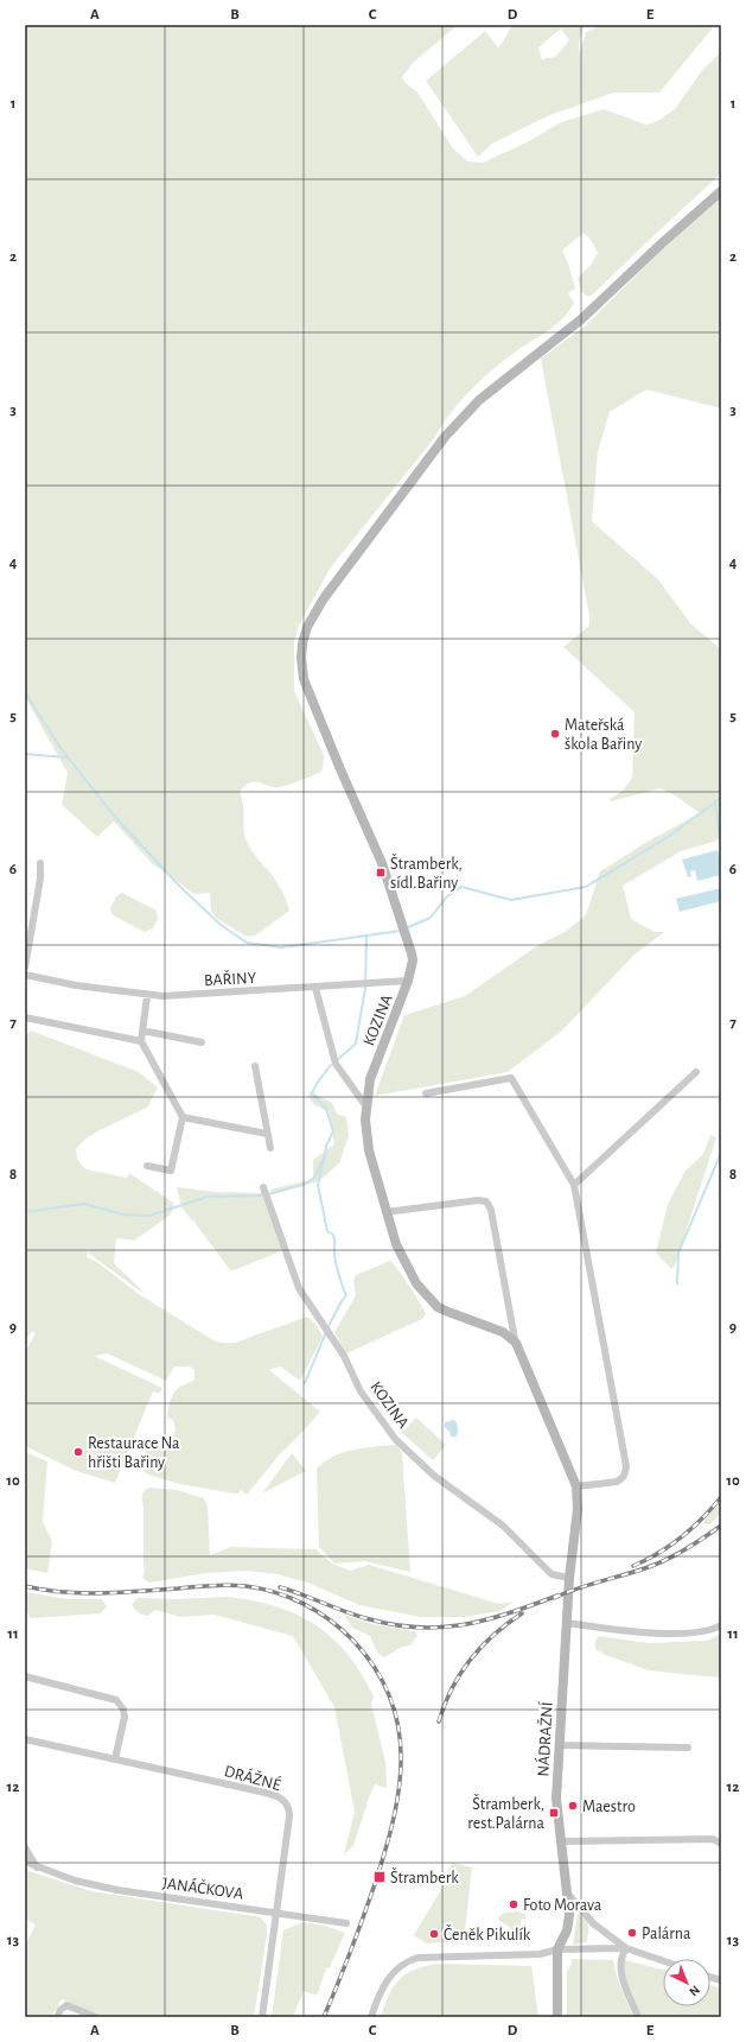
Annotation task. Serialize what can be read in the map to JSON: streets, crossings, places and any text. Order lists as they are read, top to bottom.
{
  "streets": {
    "main road": ["KOZINA", "NÁDRAŽNÍ"],
    "street": ["BAŘINY", "DRÁŽNÉ", "JANÁČKOVA"]
  },
  "crossings": [
    ["BAŘINY", "KOZINA"],
    ["KOZINA", "NÁDRAŽNÍ"],
    ["DRÁŽNÉ", "JANÁČKOVA"]
  ],
  "places": {
    "other": [
      "Mateřská škola Bařiny",
      "Restaurace Na hřišti Bařiny",
      "Maestro",
      "Foto Morava",
      "Palárna",
      "Čeněk Pikulík"
    ],
    "transit": ["Štramberk, sídl.Bařiny", "Štramberk, rest.Palárna", "Štramberk"]
  },
  "north": "bottom right",
  "grid": {
    "columns": [
      "A",
      "B",
      "C",
      "D",
      "E"
    ],
    "rows": [
      "1",
      "2",
      "3",
      "4",
      "5",
      "6",
      "7",
      "8",
      "9",
      "10",
      "11",
      "12",
      "13"
    ]
  }
}
